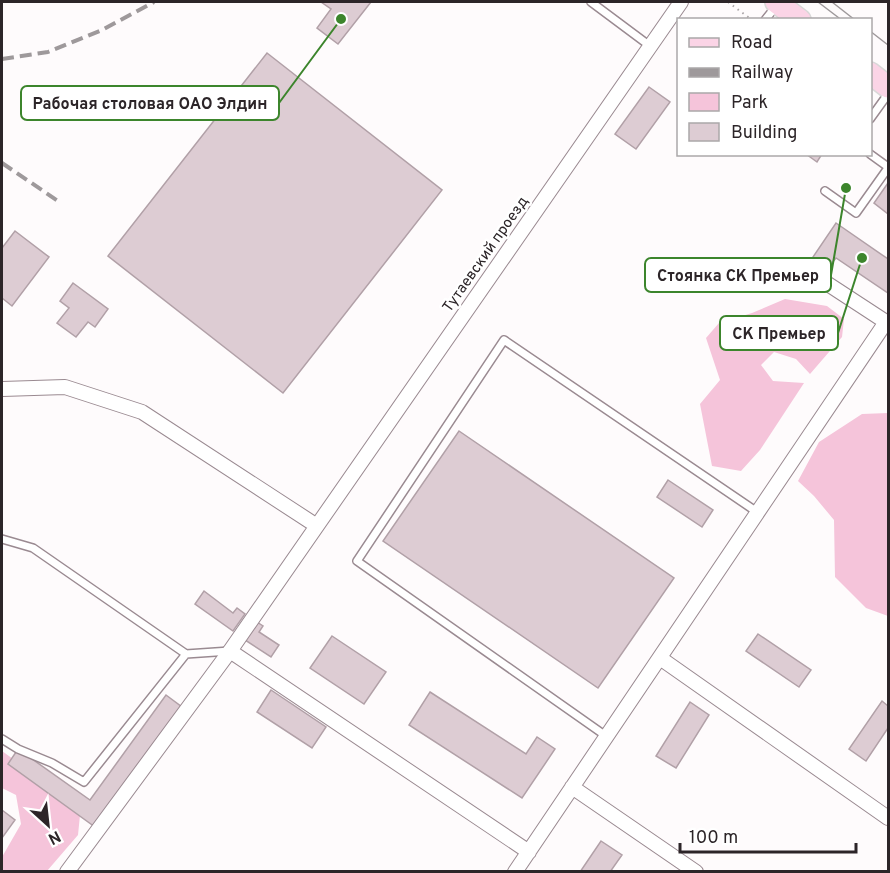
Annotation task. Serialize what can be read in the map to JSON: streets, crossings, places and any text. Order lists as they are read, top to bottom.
{
  "streets": {
    "street": ["Тутаевский проезд"]
  },
  "places": ["Рабочая столовая ОАО Элдин", "Стоянка СК Премьер", "СК Премьер"],
  "legend": [
    "Road",
    "Railway",
    "Park",
    "Building"
  ],
  "scale_bar": "100 m",
  "north": "bottom right"
}
